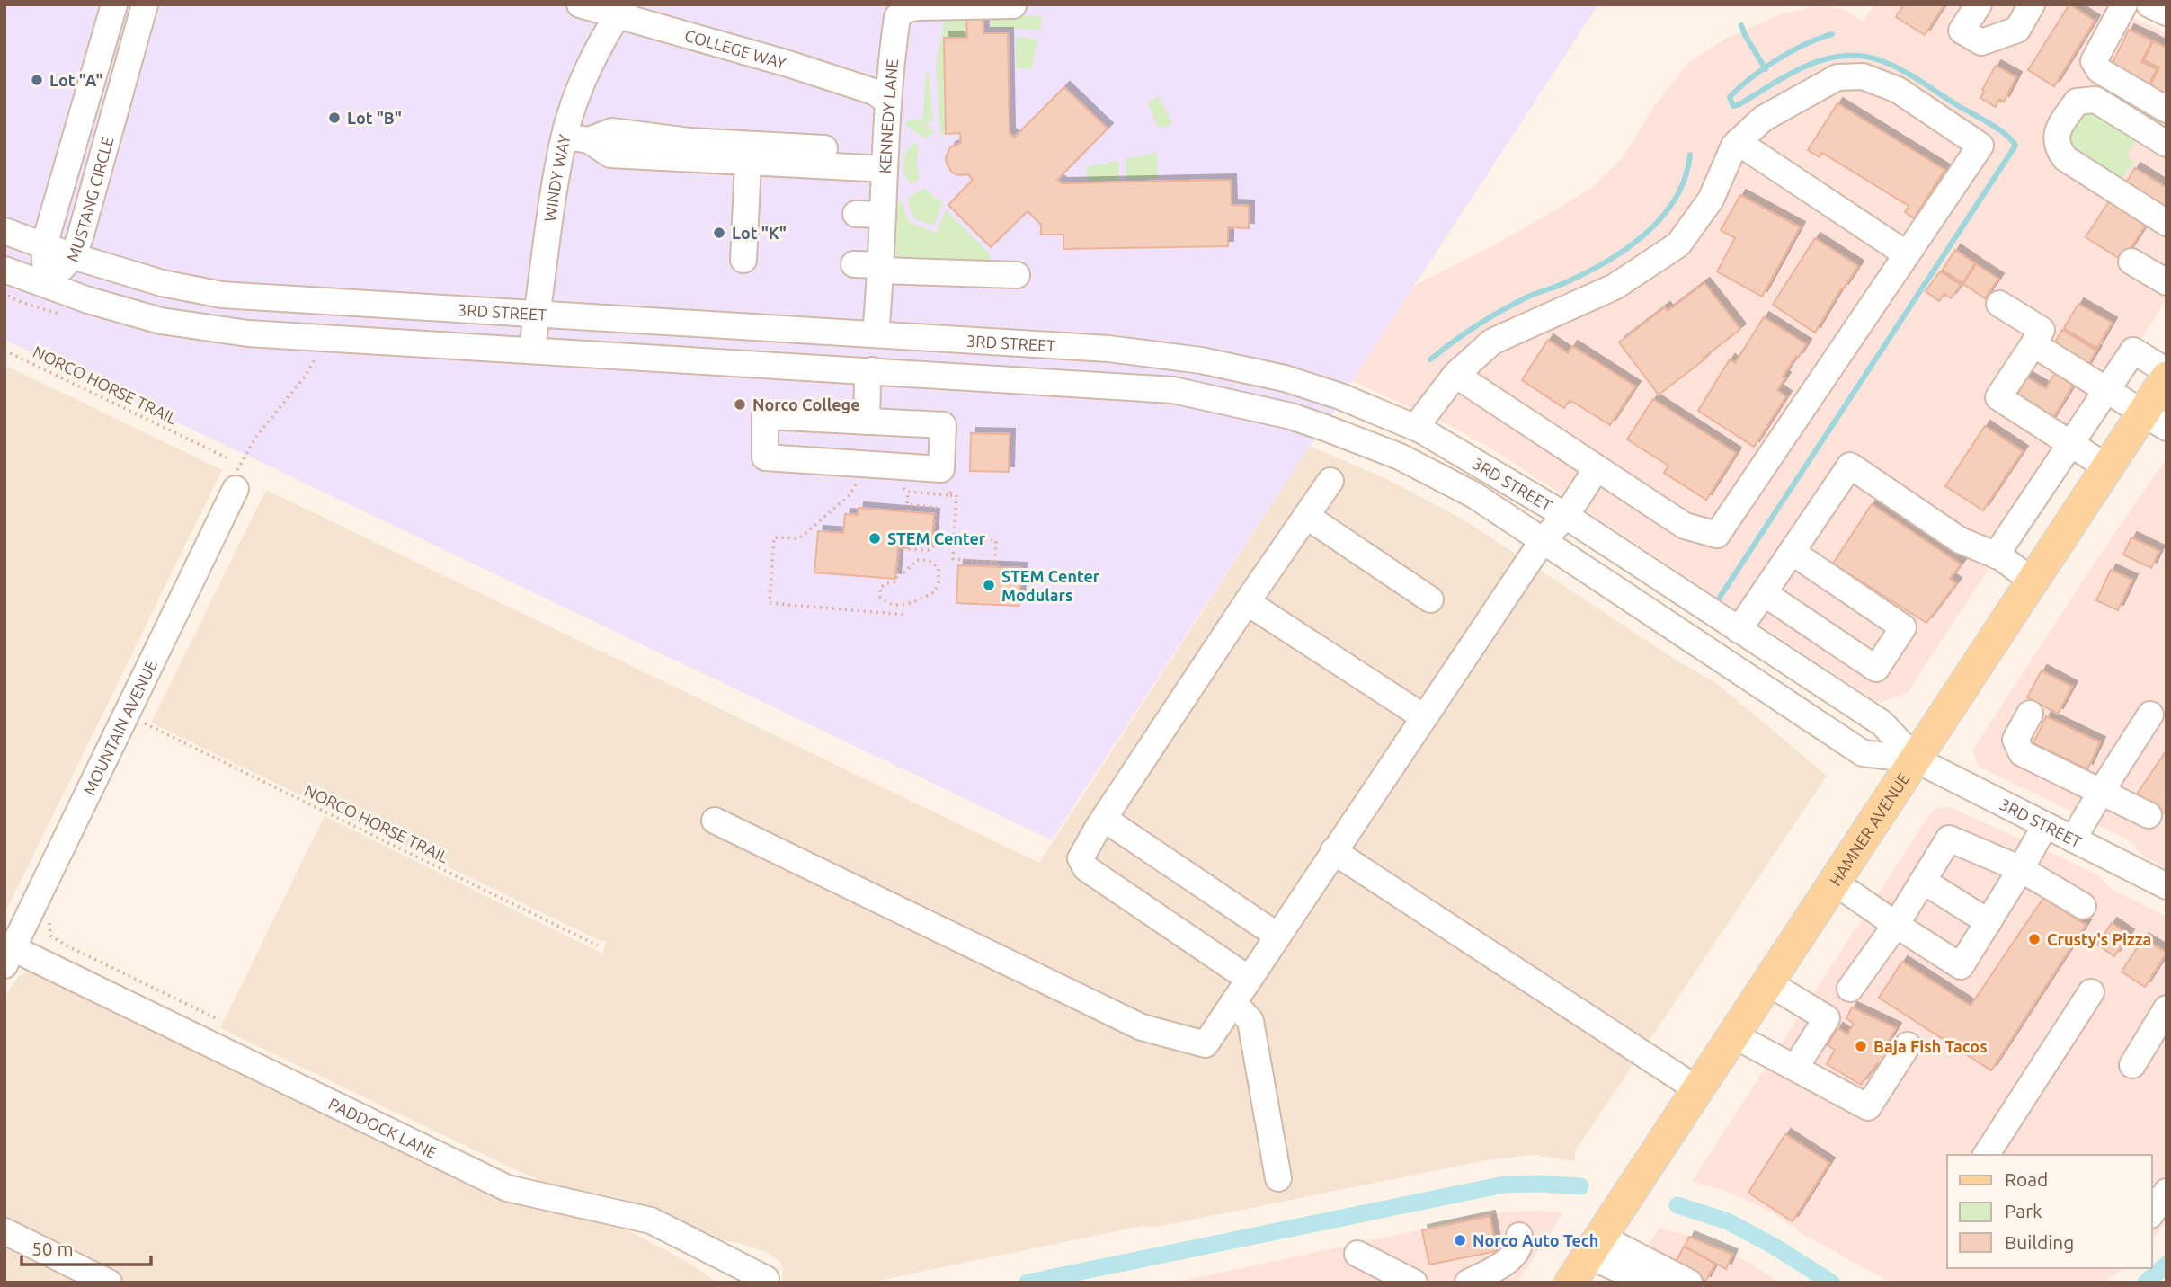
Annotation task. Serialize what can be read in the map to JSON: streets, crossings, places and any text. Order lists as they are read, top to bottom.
{
  "streets": {
    "main road": ["HAMNER AVENUE"],
    "street": [
      "COLLEGE WAY",
      "KENNEDY LANE",
      "WINDY WAY",
      "MUSTANG CIRCLE",
      "3RD STREET",
      "MOUNTAIN AVENUE",
      "PADDOCK LANE"
    ],
    "path": ["NORCO HORSE TRAIL"]
  },
  "crossings": [
    ["COLLEGE WAY", "KENNEDY LANE"],
    ["COLLEGE WAY", "WINDY WAY"],
    ["KENNEDY LANE", "3RD STREET"],
    ["WINDY WAY", "3RD STREET"],
    ["MUSTANG CIRCLE", "3RD STREET"],
    ["3RD STREET", "HAMNER AVENUE"],
    ["MOUNTAIN AVENUE", "PADDOCK LANE"]
  ],
  "places": [
    "Lot \"A\"",
    "Lot \"B\"",
    "Lot \"K\"",
    "Norco College",
    "STEM Center",
    "STEM Center Modulars",
    "Crusty's Pizza",
    "Baja Fish Tacos",
    "Norco Auto Tech"
  ],
  "legend": ["Road", "Park", "Building"],
  "scale_bar": "50 m"
}
